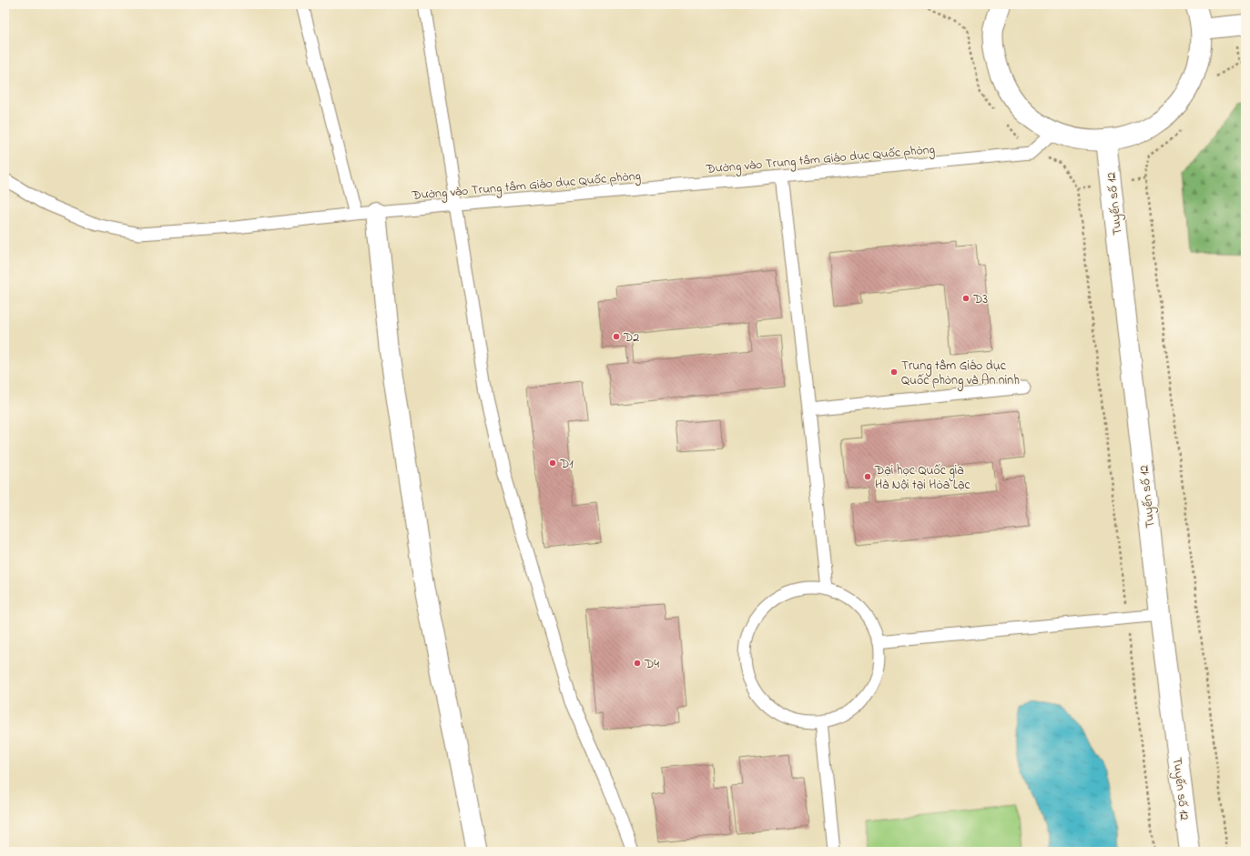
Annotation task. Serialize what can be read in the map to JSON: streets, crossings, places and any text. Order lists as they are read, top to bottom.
{
  "streets": {
    "street": ["Tuyến số 12"],
    "lane": ["Đường vào Trung tâm Giáo dục Quốc phòng"]
  },
  "places": [
    "D3",
    "D2",
    "Trung tâm Giáo dục Quốc phòng và An ninh",
    "D1",
    "Đại học Quốc gia Hà Nội tại Hòa Lạc",
    "D4"
  ]
}
